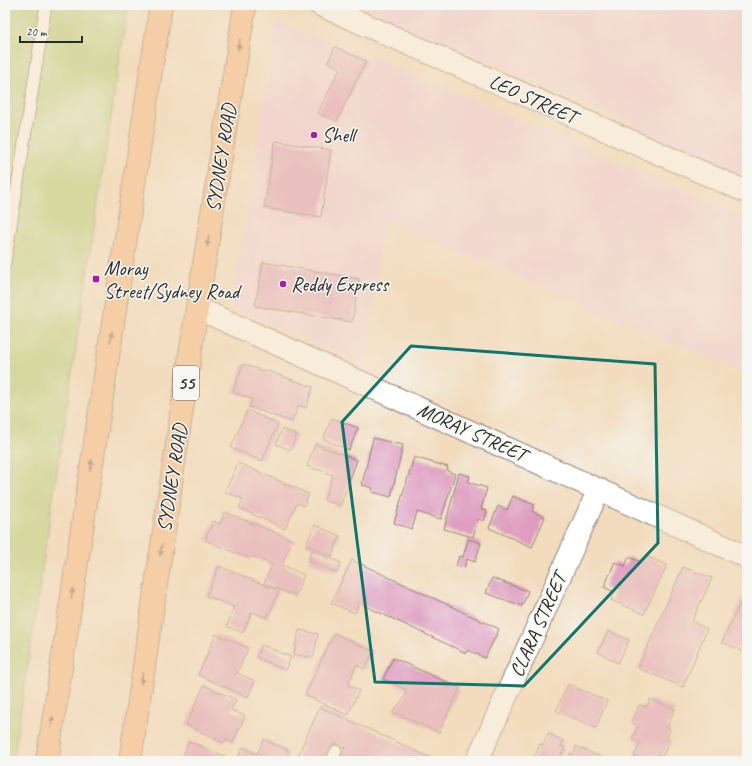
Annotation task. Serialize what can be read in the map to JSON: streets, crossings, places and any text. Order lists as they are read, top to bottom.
{
  "streets": {
    "highway": ["SYDNEY ROAD", "55"],
    "street": ["LEO STREET", "MORAY STREET", "CLARA STREET"]
  },
  "crossings": [
    ["SYDNEY ROAD", "MORAY STREET"],
    ["MORAY STREET", "CLARA STREET"]
  ],
  "places": {
    "other": ["Shell", "Reddy Express"],
    "transit": ["Moray Street/Sydney Road"]
  },
  "scale_bar": "20 m"
}
